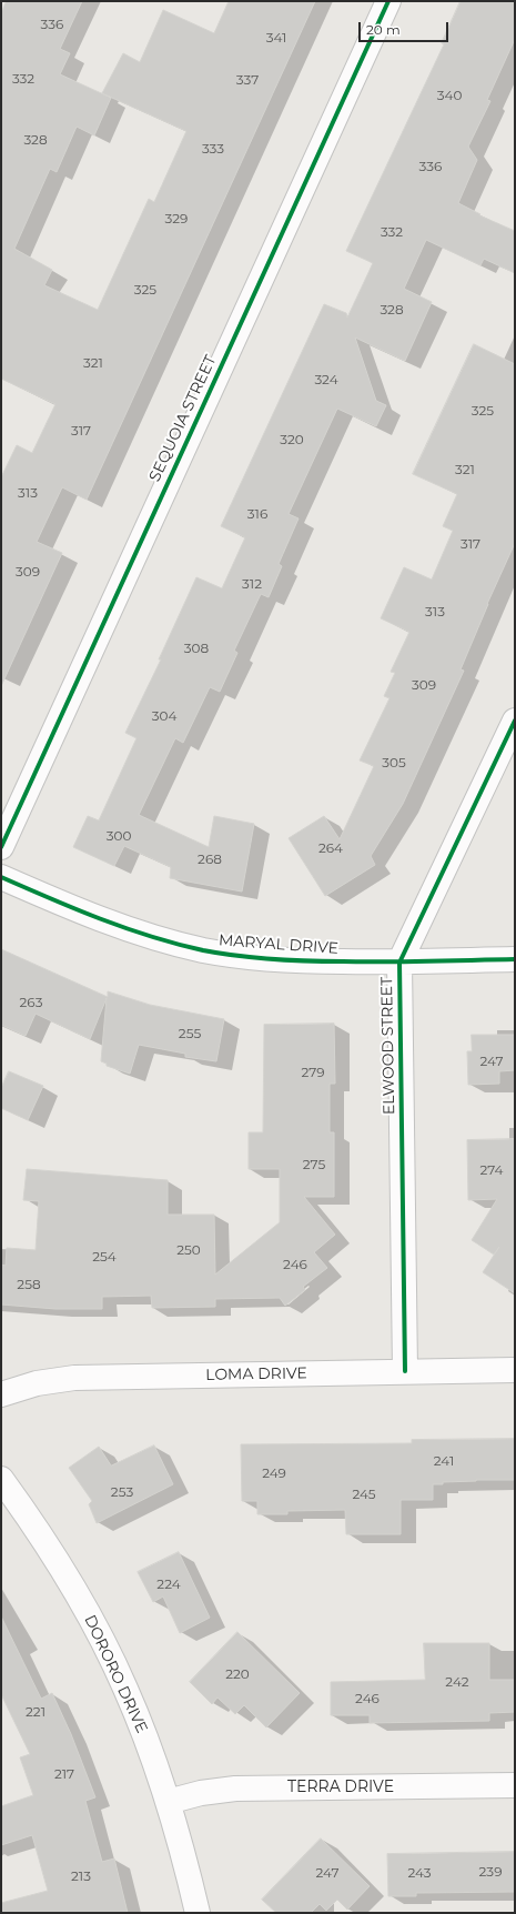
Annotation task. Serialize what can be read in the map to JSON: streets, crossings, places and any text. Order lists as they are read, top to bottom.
{
  "streets": {
    "street": [
      "SEQUOIA STREET",
      "MARYAL DRIVE",
      "ELWOOD STREET",
      "LOMA DRIVE",
      "DORORO DRIVE",
      "TERRA DRIVE"
    ]
  },
  "crossings": [
    ["MARYAL DRIVE", "ELWOOD STREET"],
    ["ELWOOD STREET", "LOMA DRIVE"],
    ["DORORO DRIVE", "TERRA DRIVE"]
  ],
  "house_numbers": [
    "336",
    "341",
    "332",
    "337",
    "340",
    "328",
    "333",
    "336",
    "329",
    "332",
    "325",
    "328",
    "321",
    "324",
    "325",
    "317",
    "320",
    "321",
    "313",
    "316",
    "317",
    "309",
    "312",
    "313",
    "308",
    "309",
    "304",
    "305",
    "300",
    "264",
    "268",
    "263",
    "255",
    "247",
    "279",
    "275",
    "274",
    "250",
    "254",
    "246",
    "258",
    "241",
    "249",
    "253",
    "245",
    "224",
    "220",
    "242",
    "246",
    "221",
    "217",
    "239",
    "247",
    "243",
    "213"
  ],
  "scale_bar": "20 m"
}
